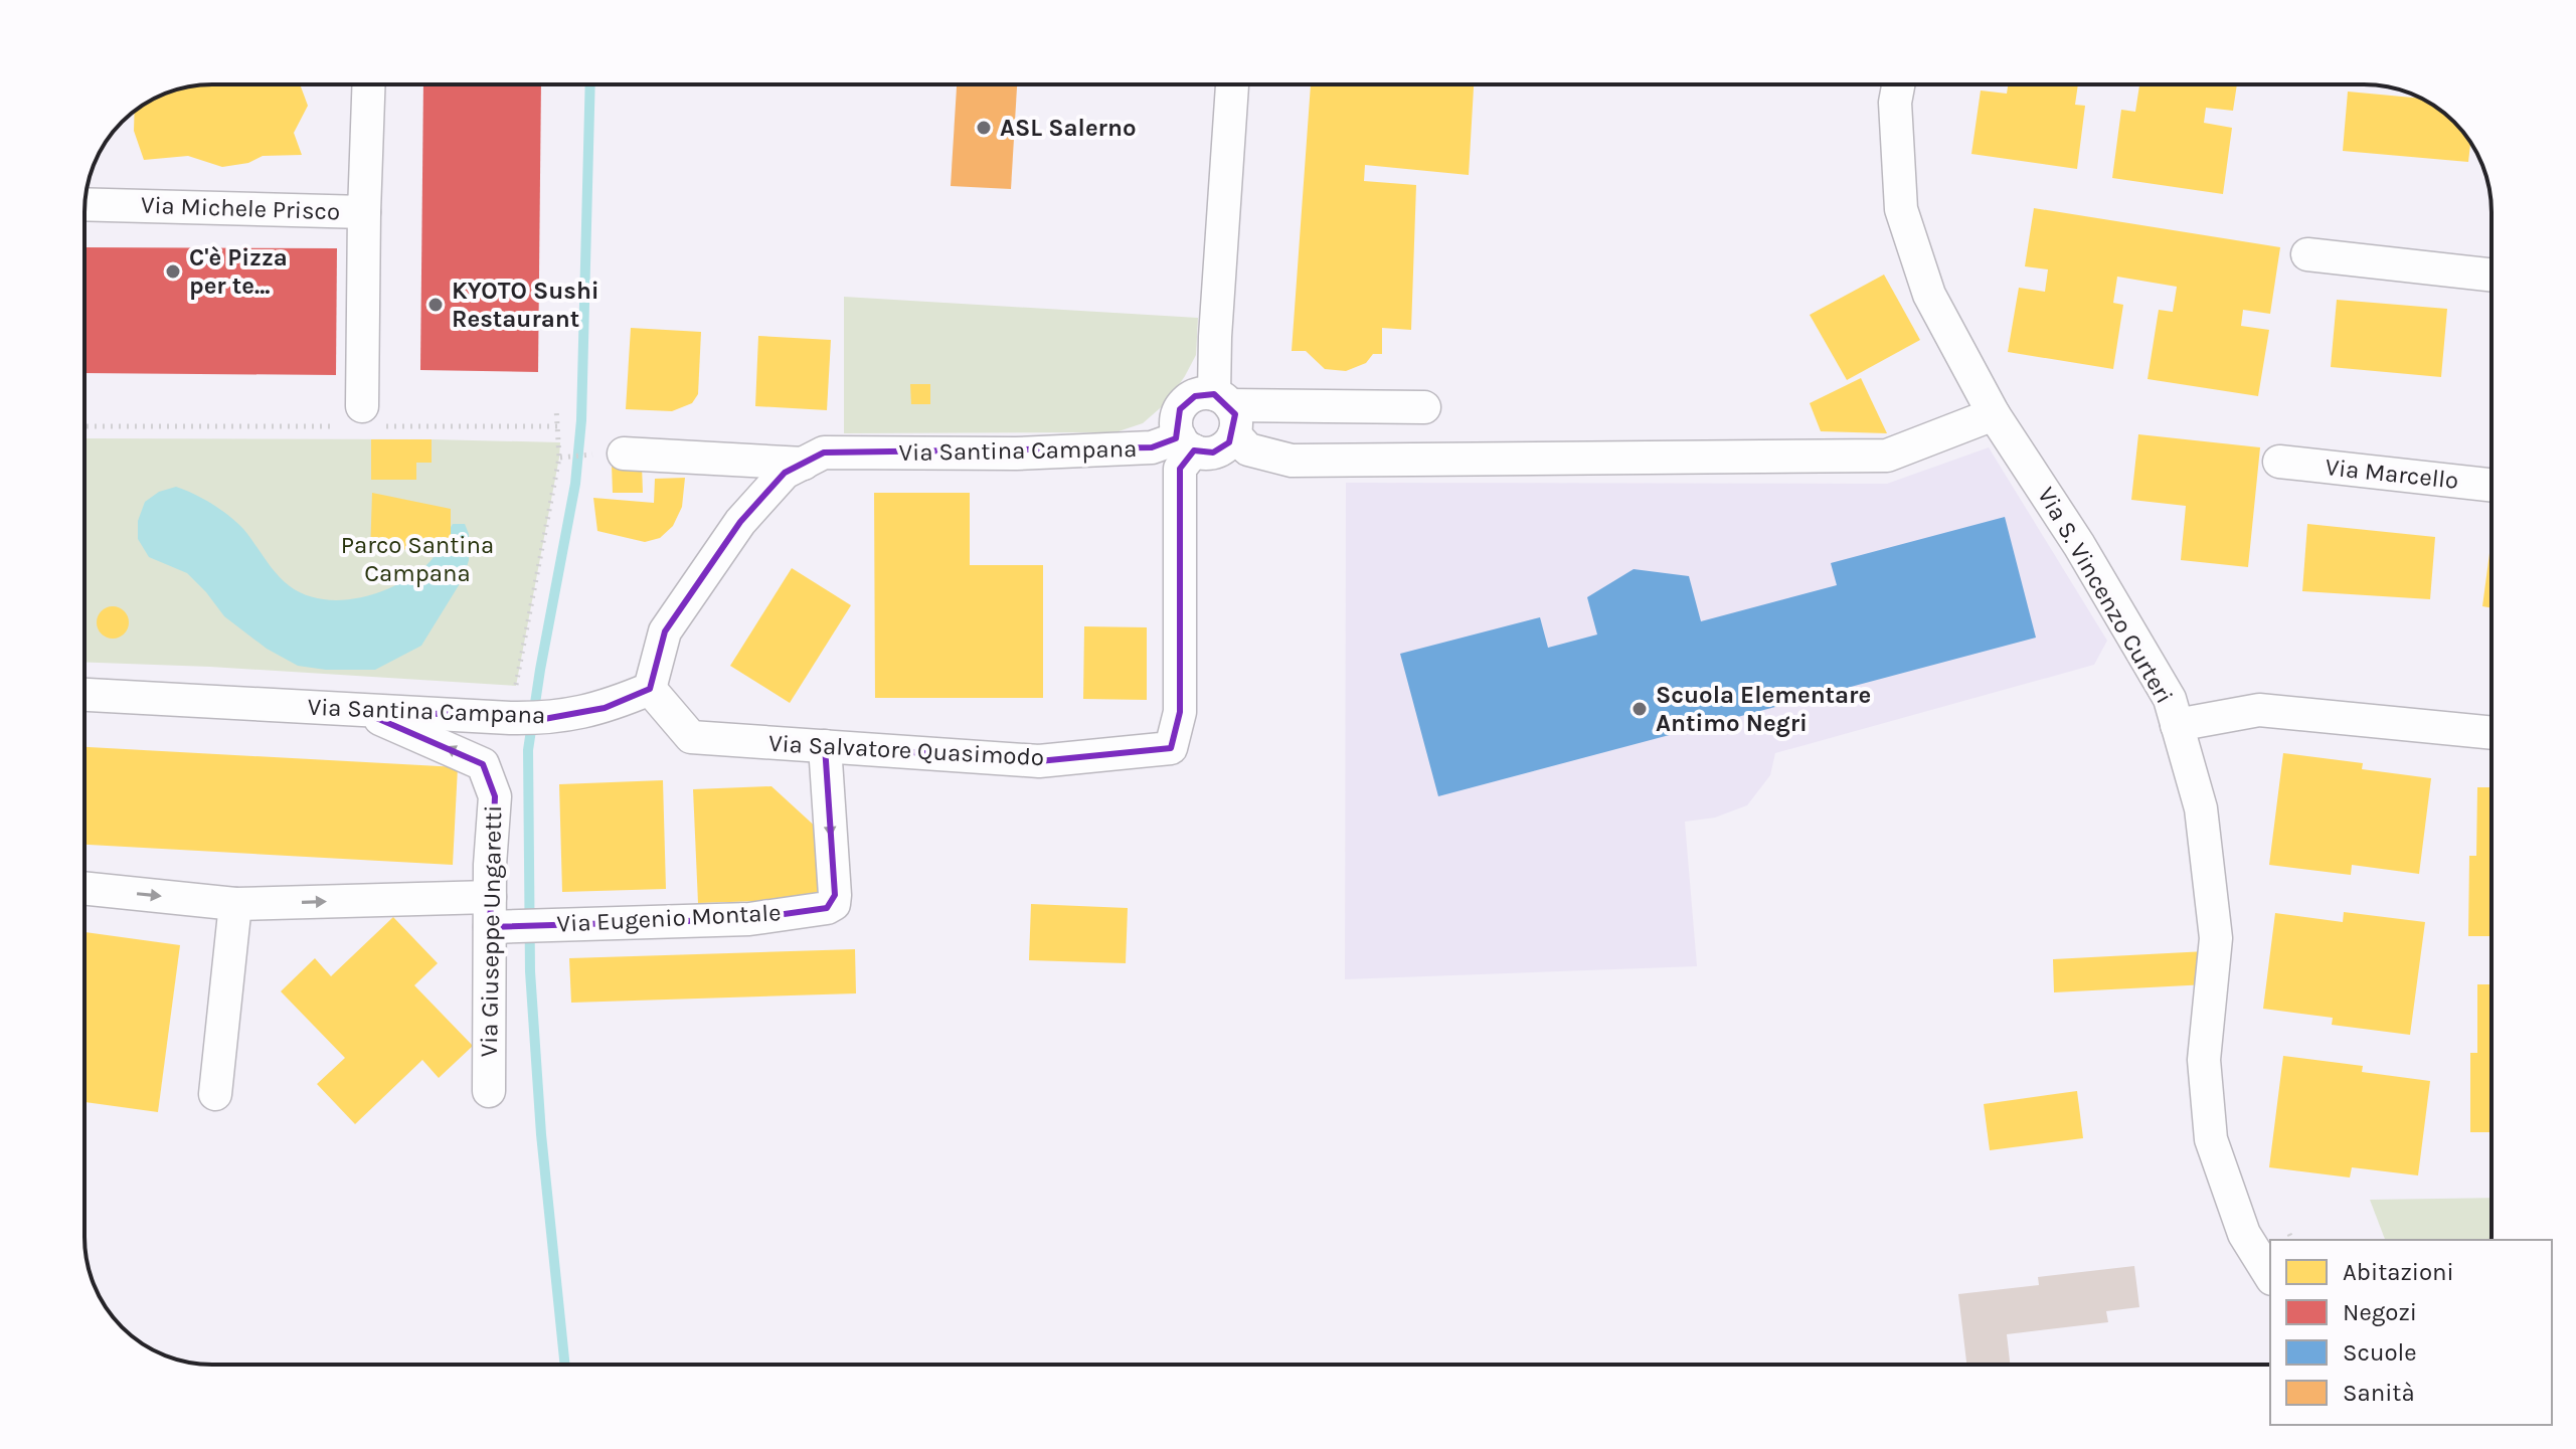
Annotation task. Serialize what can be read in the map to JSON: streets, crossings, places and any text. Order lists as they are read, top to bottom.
{
  "streets": {
    "street": [
      "Via Michele Prisco",
      "Via Santina Campana",
      "Via Marcello",
      "Via S. Vincenzo Curteri",
      "Via Salvatore Quasimodo",
      "Via Eugenio Montale",
      "Via Giuseppe Ungaretti"
    ]
  },
  "crossings": [
    ["Via Santina Campana", "Via Salvatore Quasimodo"],
    ["Via Santina Campana", "Via Giuseppe Ungaretti"],
    ["Via Salvatore Quasimodo", "Via Eugenio Montale"],
    ["Via Eugenio Montale", "Via Giuseppe Ungaretti"]
  ],
  "one_way": ["Via Giuseppe Ungaretti"],
  "parks": ["Parco Santina Campana"],
  "places": [
    "ASL Salerno",
    "C'è Pizza per te...",
    "KYOTO Sushi Restaurant",
    "Scuola Elementare Antimo Negri"
  ],
  "legend": [
    "Abitazioni",
    "Negozi",
    "Scuole",
    "Sanità"
  ]
}
